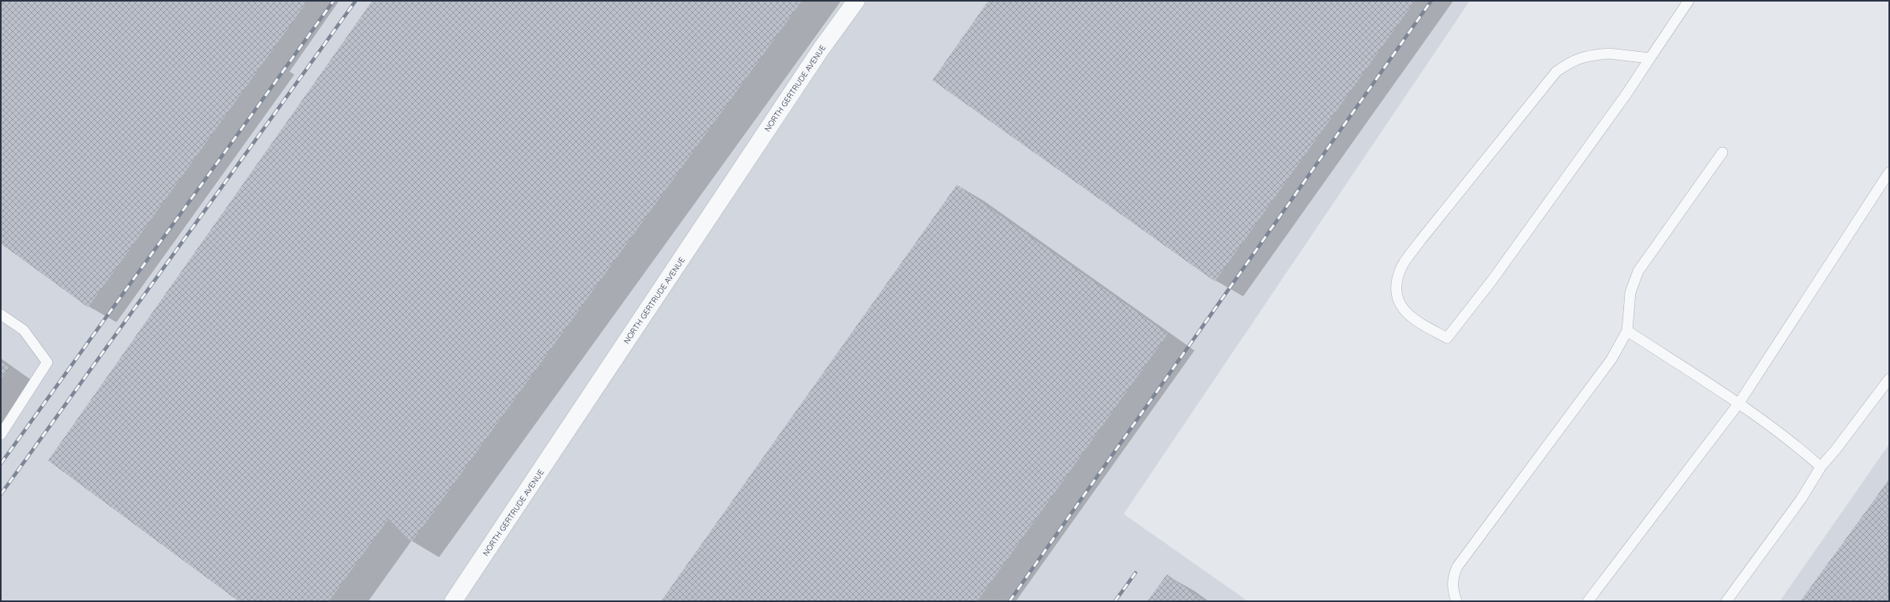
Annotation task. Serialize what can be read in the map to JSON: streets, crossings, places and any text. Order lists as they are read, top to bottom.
{
  "streets": {
    "street": ["NORTH GERTRUDE AVENUE"]
  }
}
